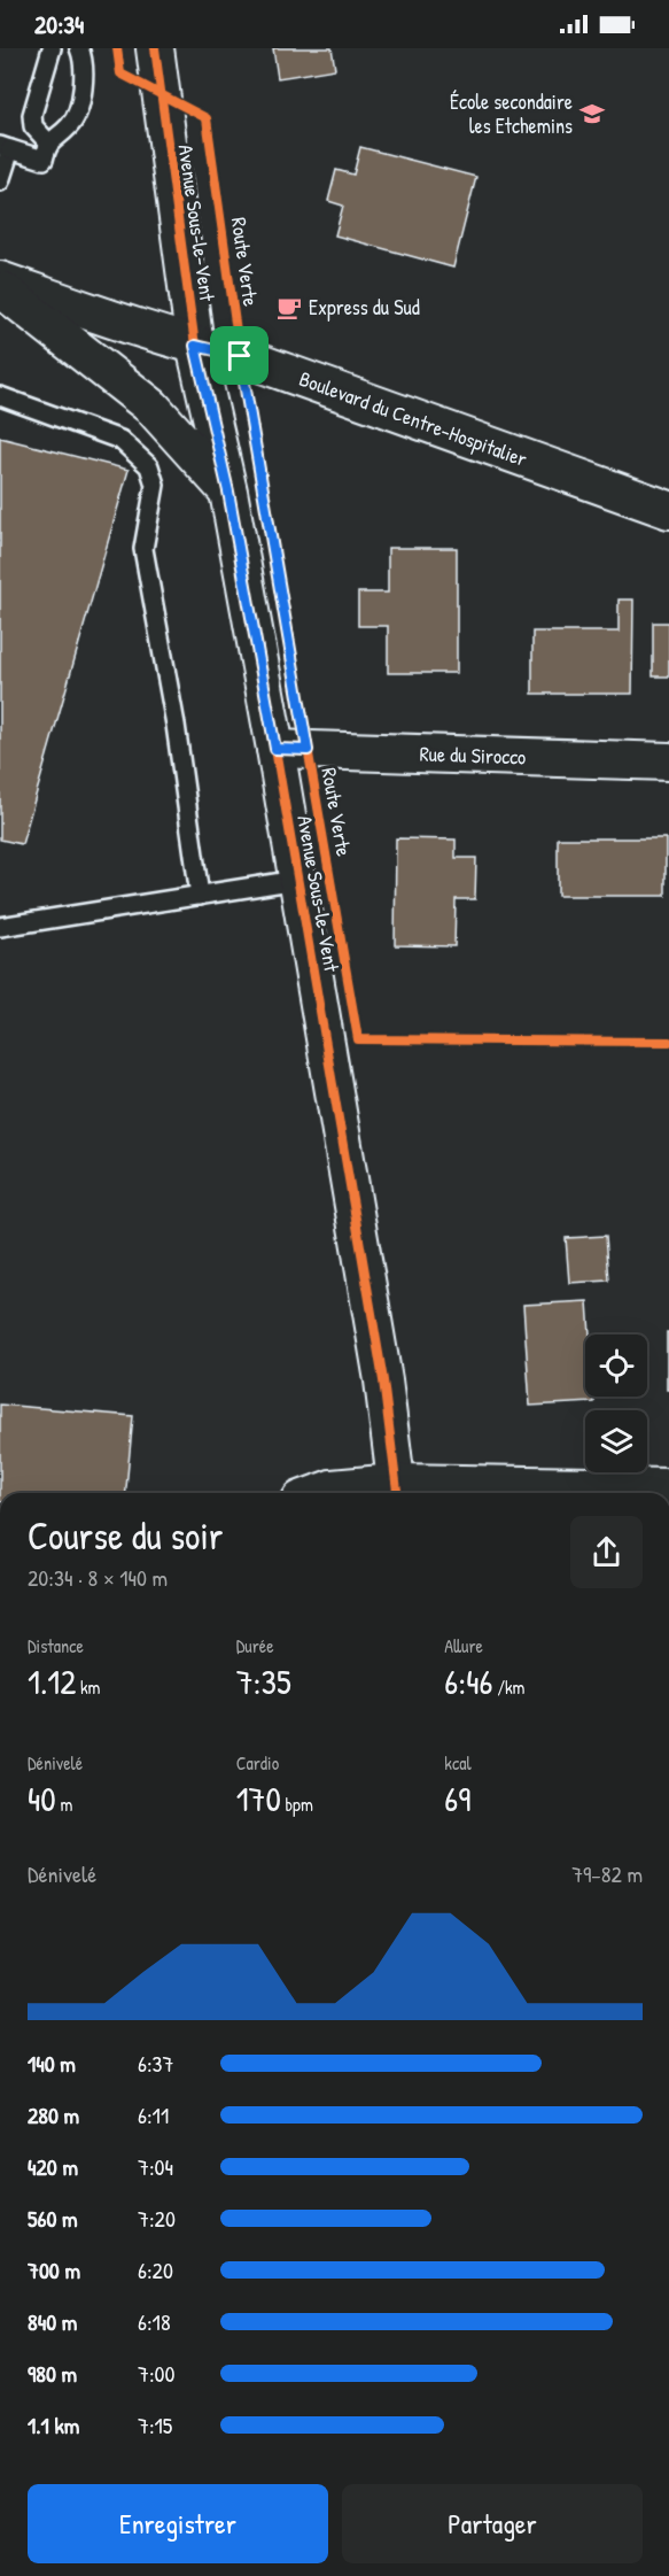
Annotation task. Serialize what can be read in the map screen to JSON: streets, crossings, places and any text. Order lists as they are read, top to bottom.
{
  "streets": {
    "street": ["Avenue Sous-le-Vent", "Boulevard du Centre-Hospitalier", "Rue du Sirocco"],
    "cycle path": ["Route Verte"]
  },
  "crossings": [
    ["Avenue Sous-le-Vent", "Boulevard du Centre-Hospitalier"],
    ["Avenue Sous-le-Vent", "Rue du Sirocco"]
  ],
  "places": {
    "school or university": ["École secondaire les Etchemins"],
    "cafe": ["Express du Sud"]
  },
  "page": {
    "status": "20:34",
    "heading": ["Course du soir", "20:34 · 8 × 140 m"],
    "stats": [
      ["Distance", "1.12 km"],
      ["Durée", "7:35"],
      ["Allure", "6:46 /km"],
      ["Dénivelé", "40 m"],
      ["Cardio", "170 bpm"],
      ["kcal", "69"]
    ],
    "chart": ["Dénivelé", "79–82 m"],
    "list": [
      {
        "name": "140 m",
        "note": "6:37"
      },
      {
        "name": "280 m",
        "note": "6:11"
      },
      {
        "name": "420 m",
        "note": "7:04"
      },
      {
        "name": "560 m",
        "note": "7:20"
      },
      {
        "name": "700 m",
        "note": "6:20"
      },
      {
        "name": "840 m",
        "note": "6:18"
      },
      {
        "name": "980 m",
        "note": "7:00"
      },
      {
        "name": "1.1 km",
        "note": "7:15"
      }
    ],
    "buttons": ["Enregistrer", "Partager"]
  }
}
